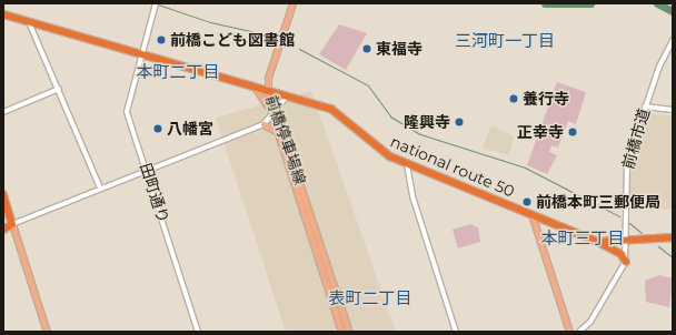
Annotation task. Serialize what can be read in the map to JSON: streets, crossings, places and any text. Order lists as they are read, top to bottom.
{
  "streets": {
    "highway": ["national route 50"],
    "main road": ["前橋停車場線"],
    "street": ["前橋市道", "田町通り"]
  },
  "crossings": [
    ["前橋市道", "national route 50"],
    ["前橋停車場線", "national route 50"],
    ["national route 50", "田町通り"]
  ],
  "districts": [
    "三河町一丁目",
    "本町二丁目",
    "本町三丁目",
    "表町二丁目"
  ],
  "places": [
    "前橋こども図書館",
    "東福寺",
    "養行寺",
    "隆興寺",
    "八幡宮",
    "正幸寺",
    "前橋本町三郵便局"
  ]
}
